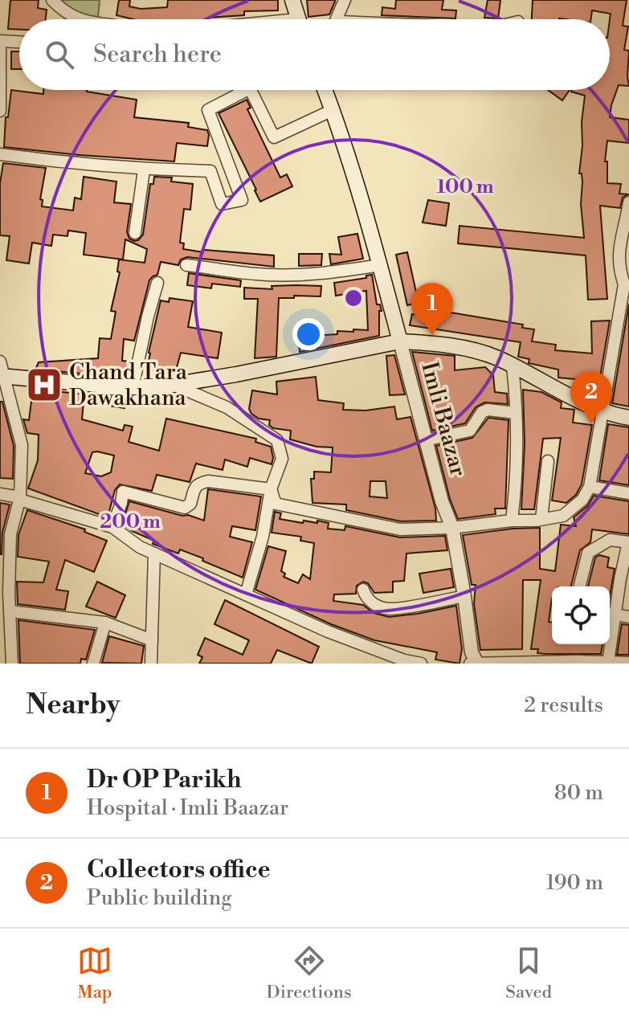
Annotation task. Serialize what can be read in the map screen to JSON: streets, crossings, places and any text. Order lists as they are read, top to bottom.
{
  "streets": {
    "main road": ["Imli Baazar"]
  },
  "places": {
    "hospital": ["Chand Tara Dawakhana"]
  },
  "page": {
    "search": "Search here",
    "pins": ["1", "2"],
    "heading": ["Nearby", "2 results"],
    "list": [
      {
        "mark": "1",
        "name": "Dr OP Parikh",
        "note": "Hospital · Imli Baazar",
        "value": "80 m"
      },
      {
        "mark": "2",
        "name": "Collectors office",
        "note": "Public building",
        "value": "190 m"
      }
    ],
    "nav": ["Map", "Directions", "Saved"]
  },
  "rings": ["100 m", "200 m"]
}
